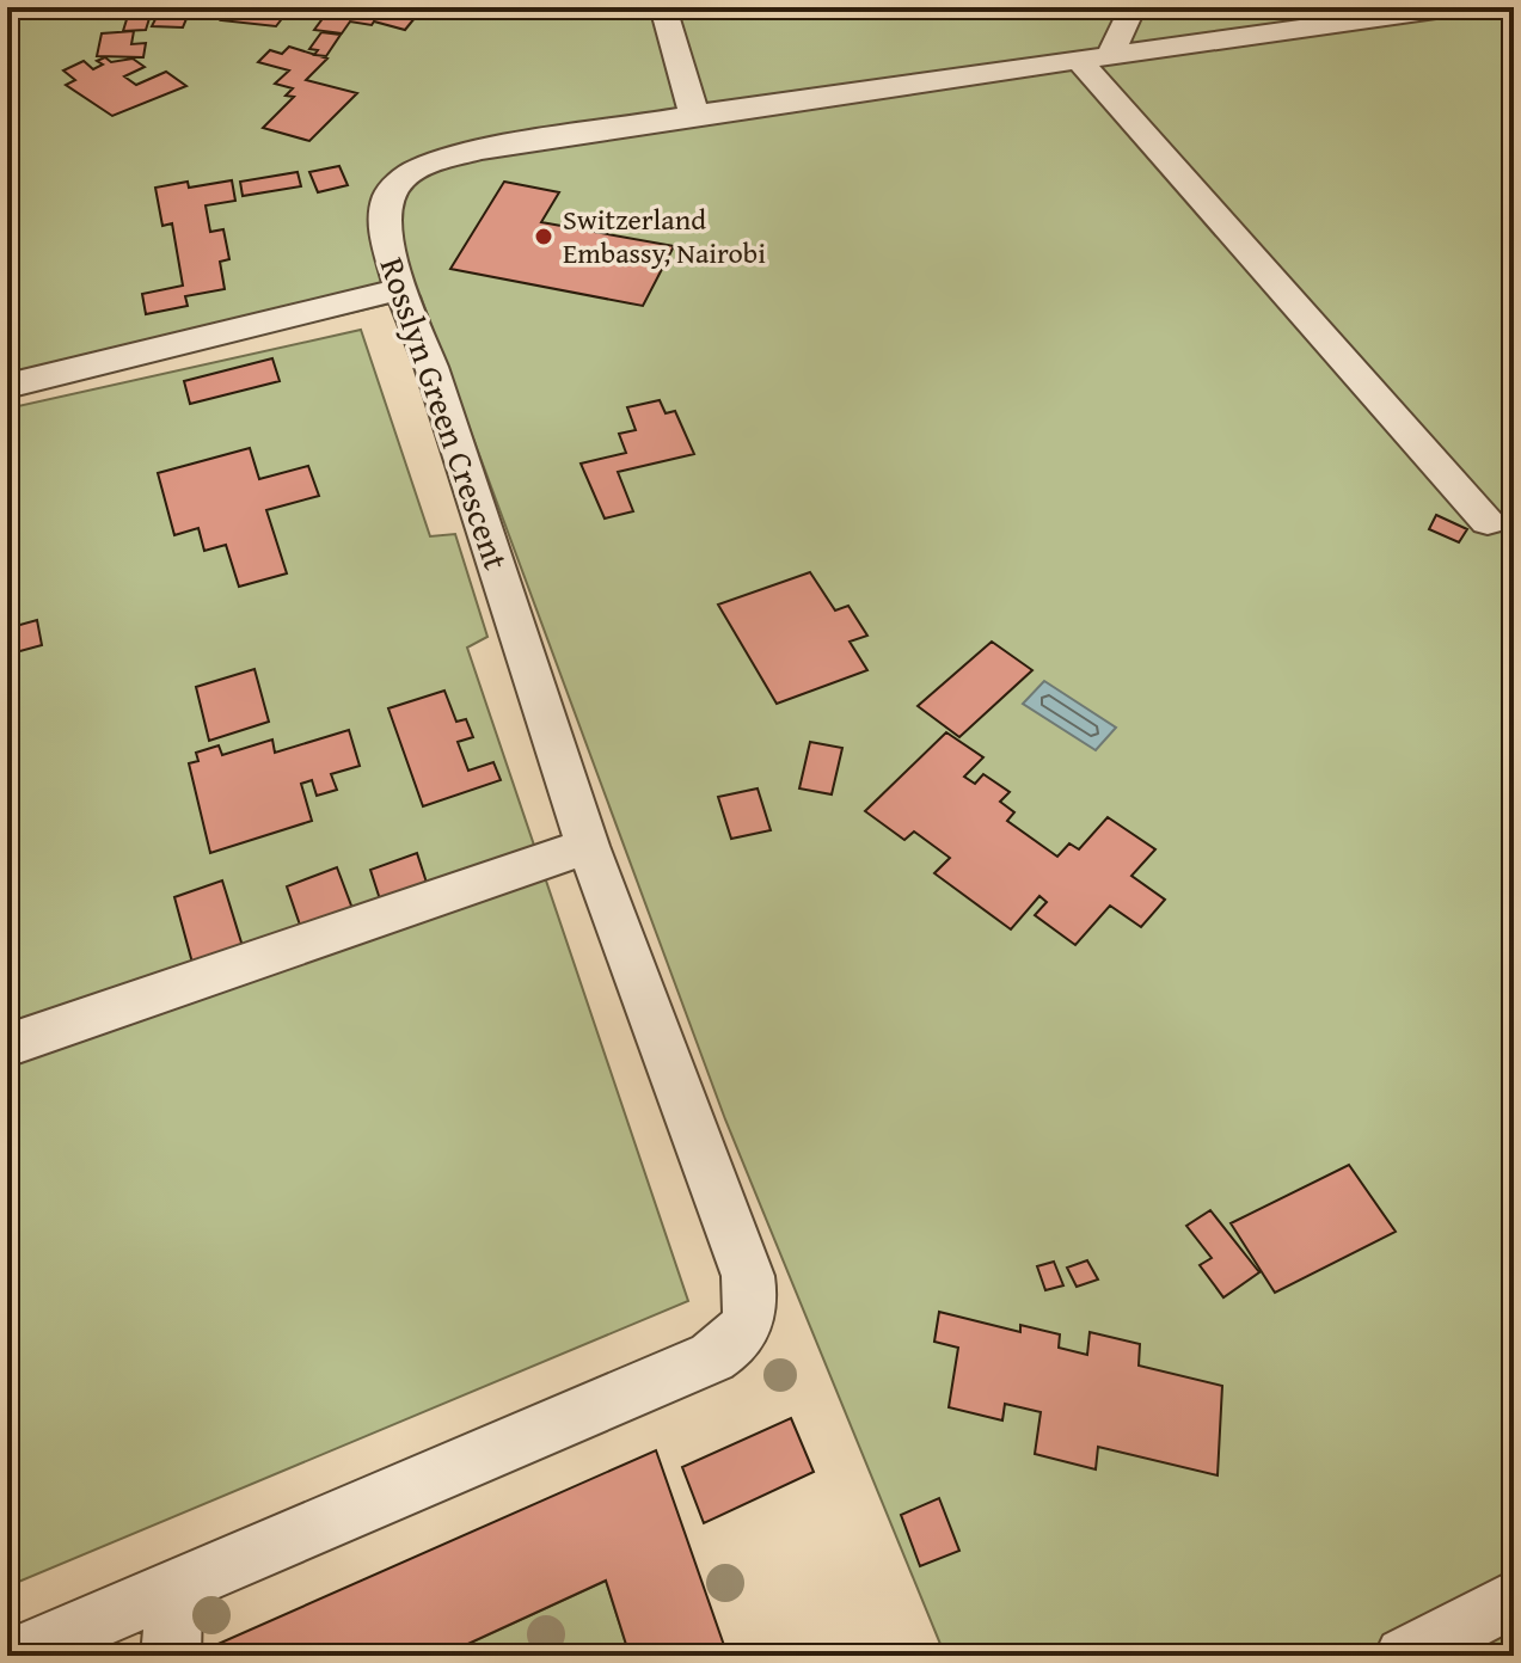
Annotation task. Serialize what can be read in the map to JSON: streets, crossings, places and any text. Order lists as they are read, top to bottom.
{
  "streets": {
    "street": ["Rosslyn Green Crescent"]
  },
  "places": ["Switzerland Embassy, Nairobi"]
}
